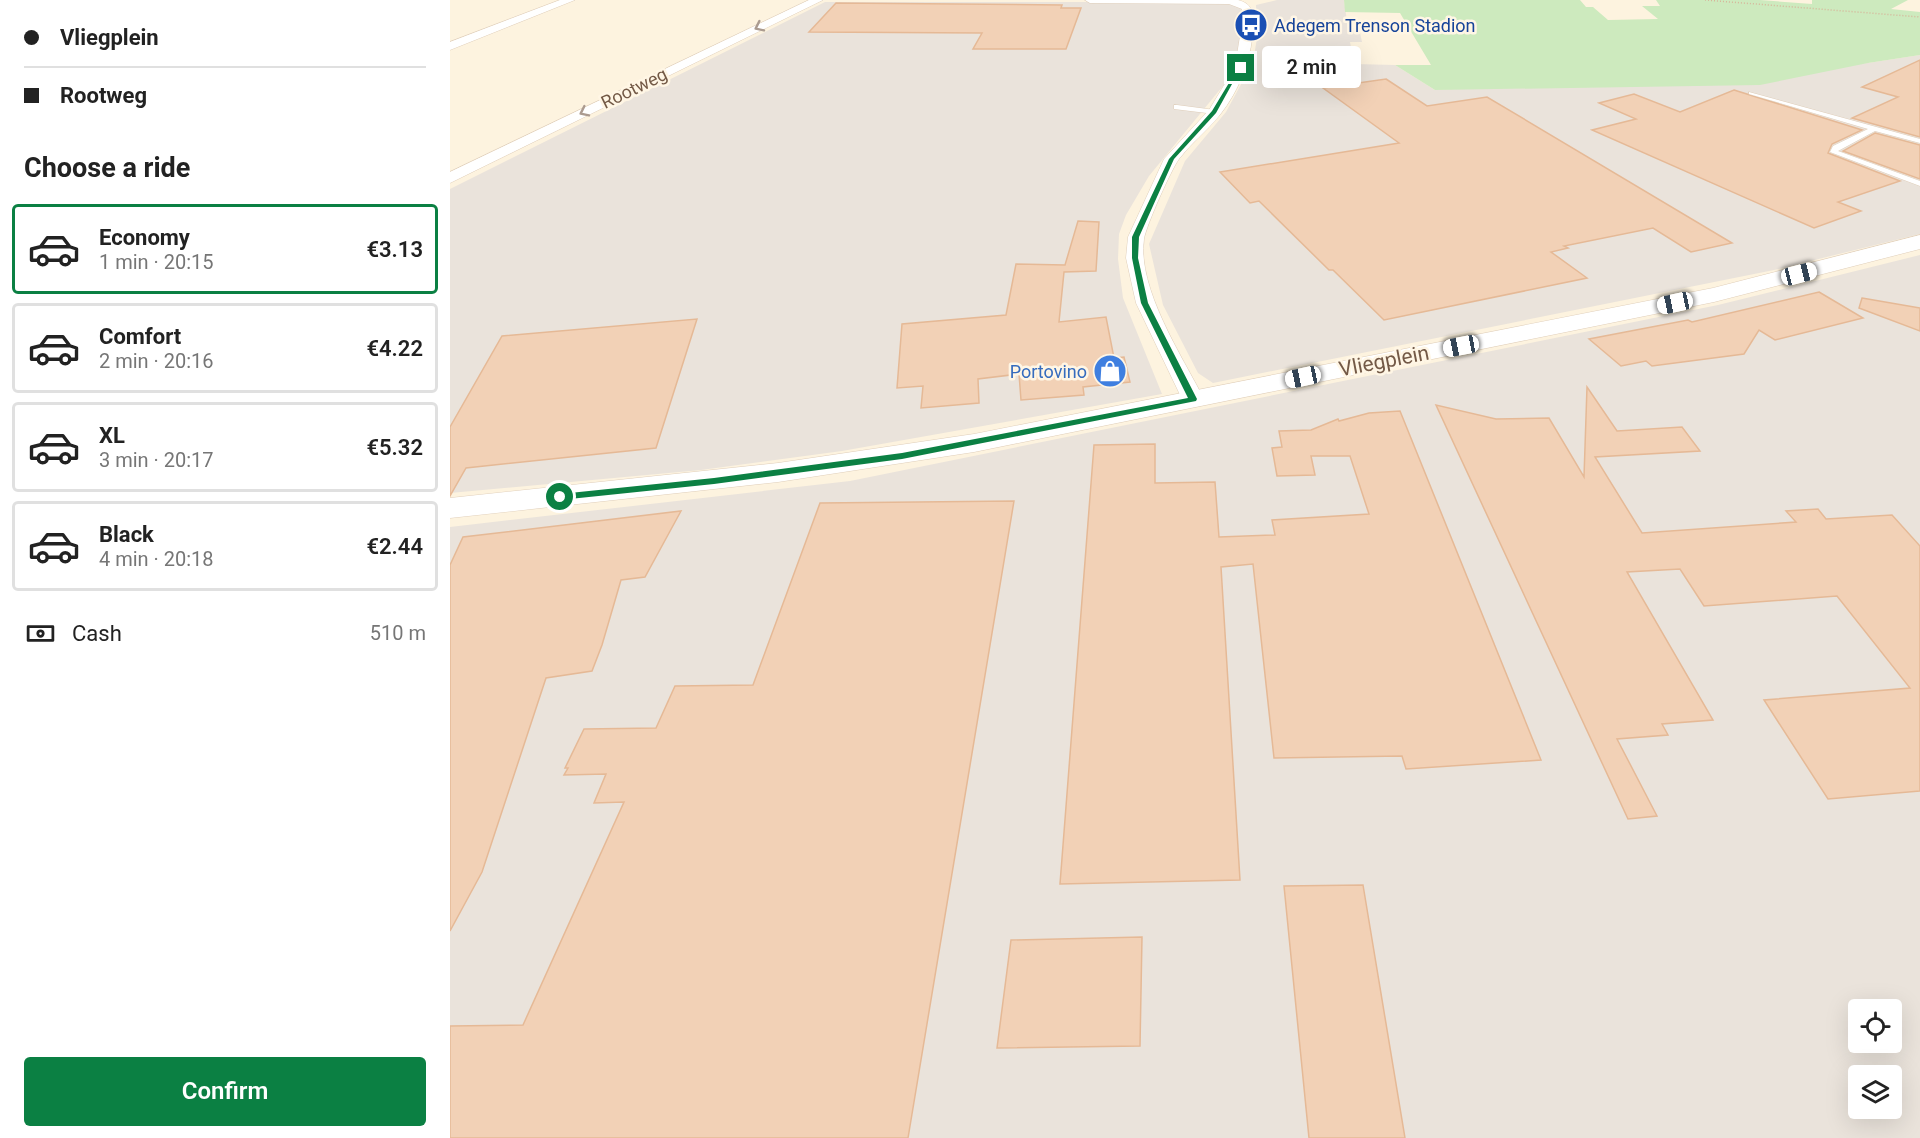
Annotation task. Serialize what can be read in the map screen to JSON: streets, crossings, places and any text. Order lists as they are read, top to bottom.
{
  "streets": {
    "street": ["Rootweg", "Vliegplein"]
  },
  "places": {
    "bus stop": ["Adegem Trenson Stadion"],
    "shop": ["Portovino"]
  },
  "page": {
    "banner": ["Vliegplein", "Rootweg"],
    "bubble": "2 min",
    "heading": "Choose a ride",
    "list": [
      {
        "name": "Economy",
        "note": "1 min · 20:15",
        "value": "€3.13"
      },
      {
        "name": "Comfort",
        "note": "2 min · 20:16",
        "value": "€4.22"
      },
      {
        "name": "XL",
        "note": "3 min · 20:17",
        "value": "€5.32"
      },
      {
        "name": "Black",
        "note": "4 min · 20:18",
        "value": "€2.44"
      }
    ],
    "pay": ["Cash", "510 m"],
    "buttons": "Confirm"
  }
}
